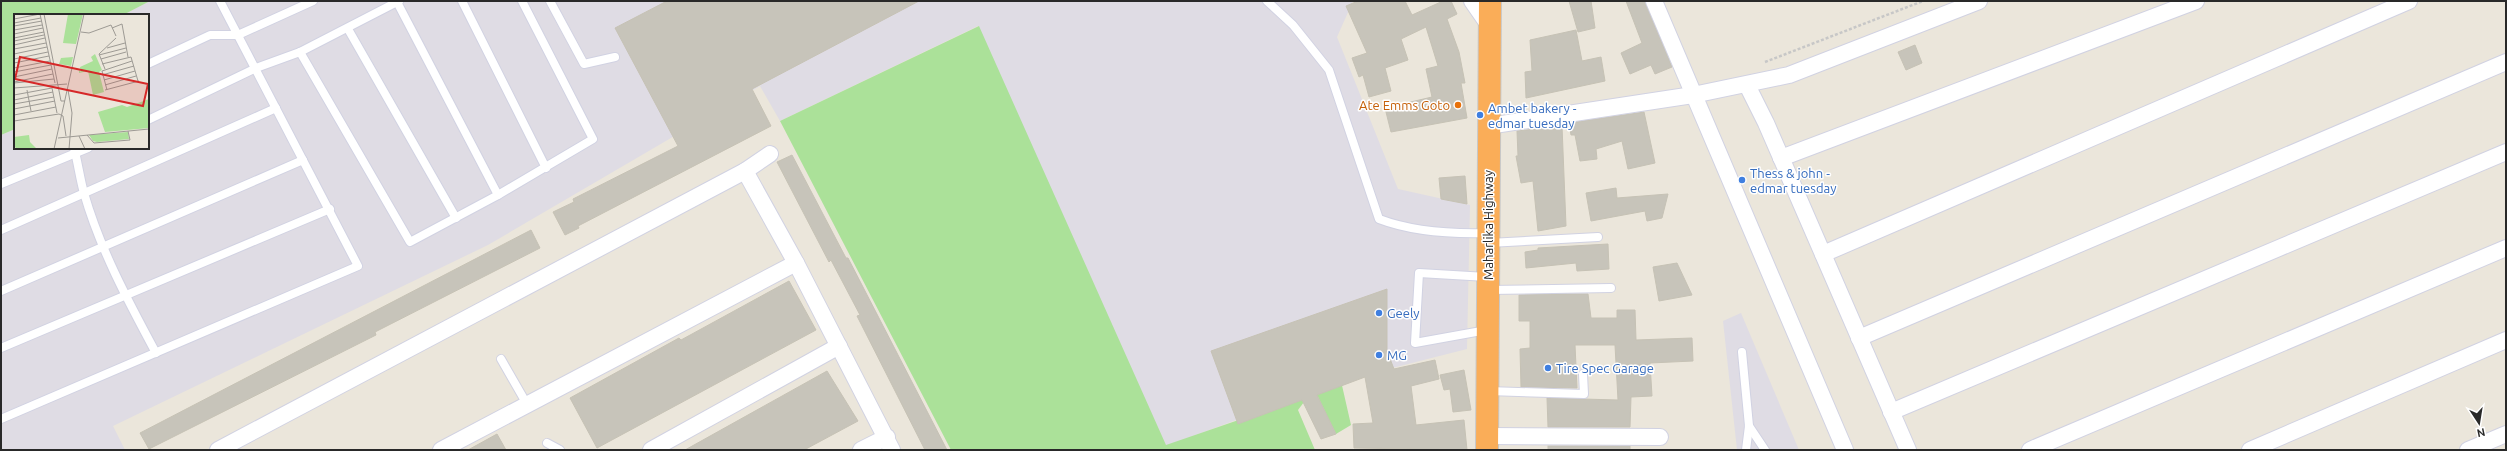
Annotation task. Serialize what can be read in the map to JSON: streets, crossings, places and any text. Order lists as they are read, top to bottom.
{
  "streets": {
    "highway": ["Maharlika Highway"]
  },
  "places": [
    "Ate Emms Goto",
    "Ambet bakery - edmar tuesday",
    "Thess & john - edmar tuesday",
    "Geely",
    "MG",
    "Tire Spec Garage"
  ],
  "north": "bottom"
}
